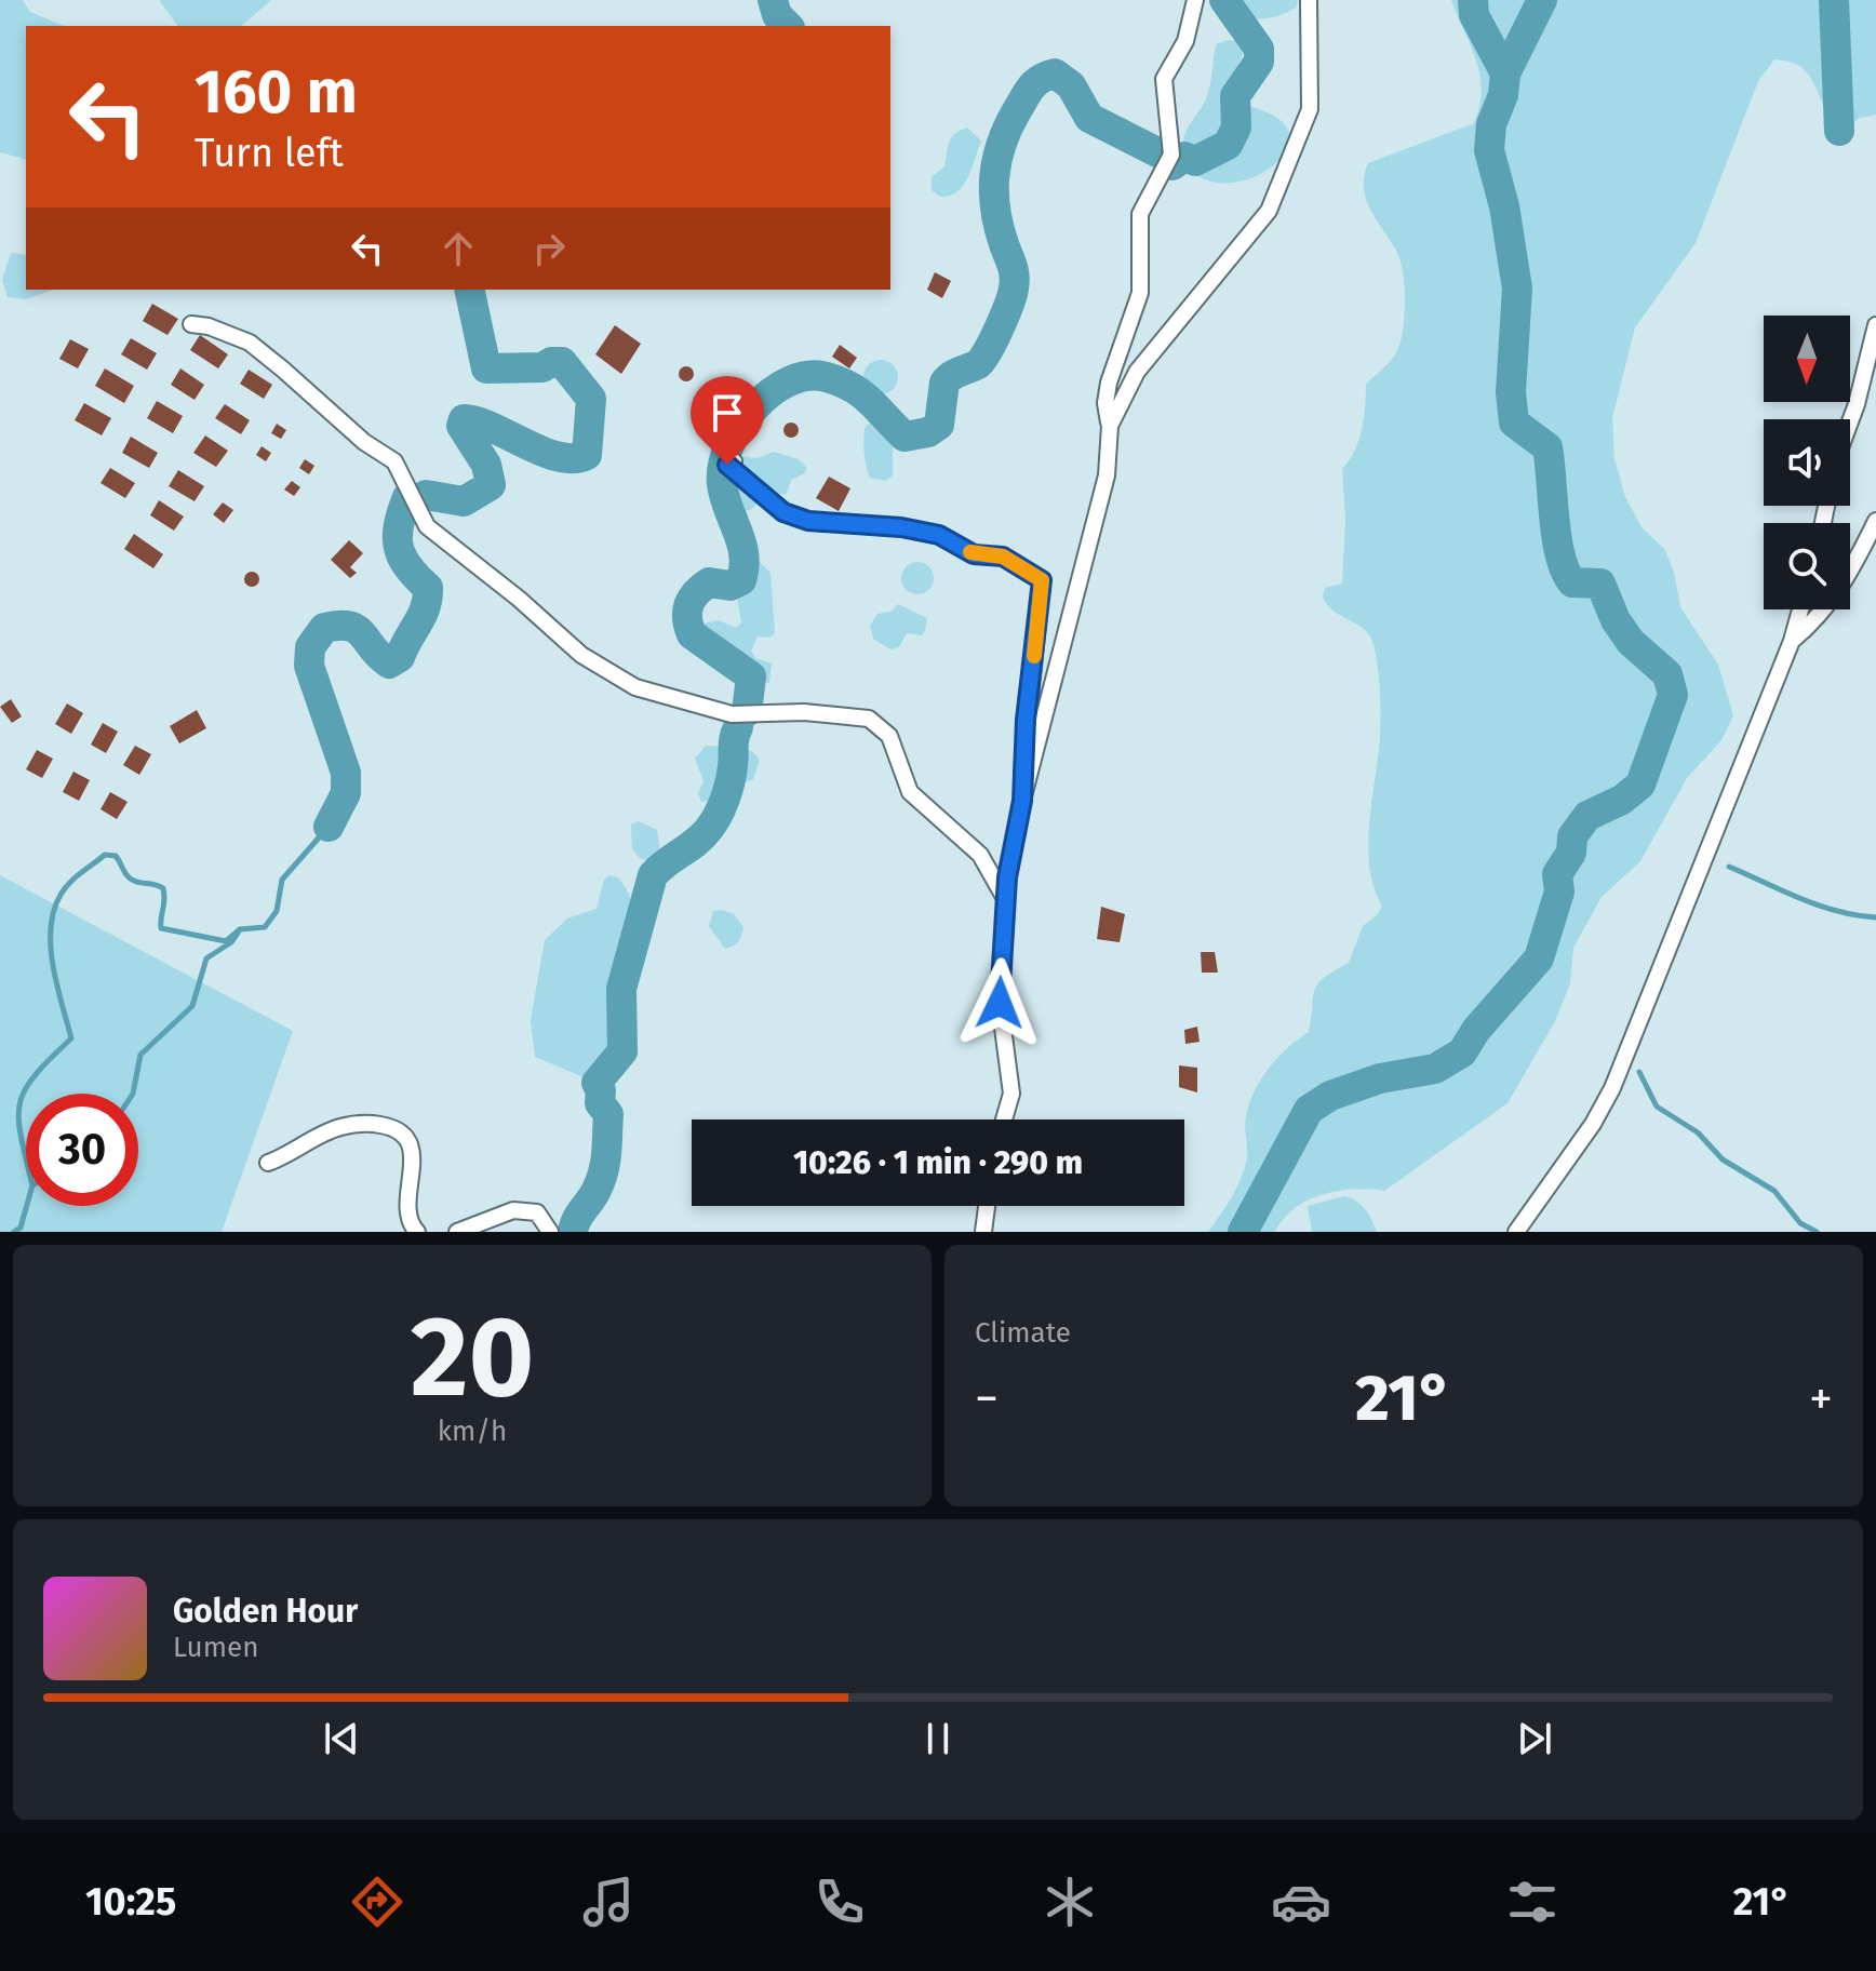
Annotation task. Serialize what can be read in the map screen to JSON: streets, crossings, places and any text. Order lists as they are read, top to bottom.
{
  "north": "bottom",
  "page": {
    "turn": ["160 m", "Turn left"],
    "limit": "30",
    "trip": "10:26 · 1 min · 290 m",
    "tile": [
      ["20", "km/h"],
      "Climate"
    ],
    "heat": ["−", "21°", "+"],
    "song": ["Golden Hour", "Lumen"],
    "tabs": ["10:25", "21°"]
  }
}
